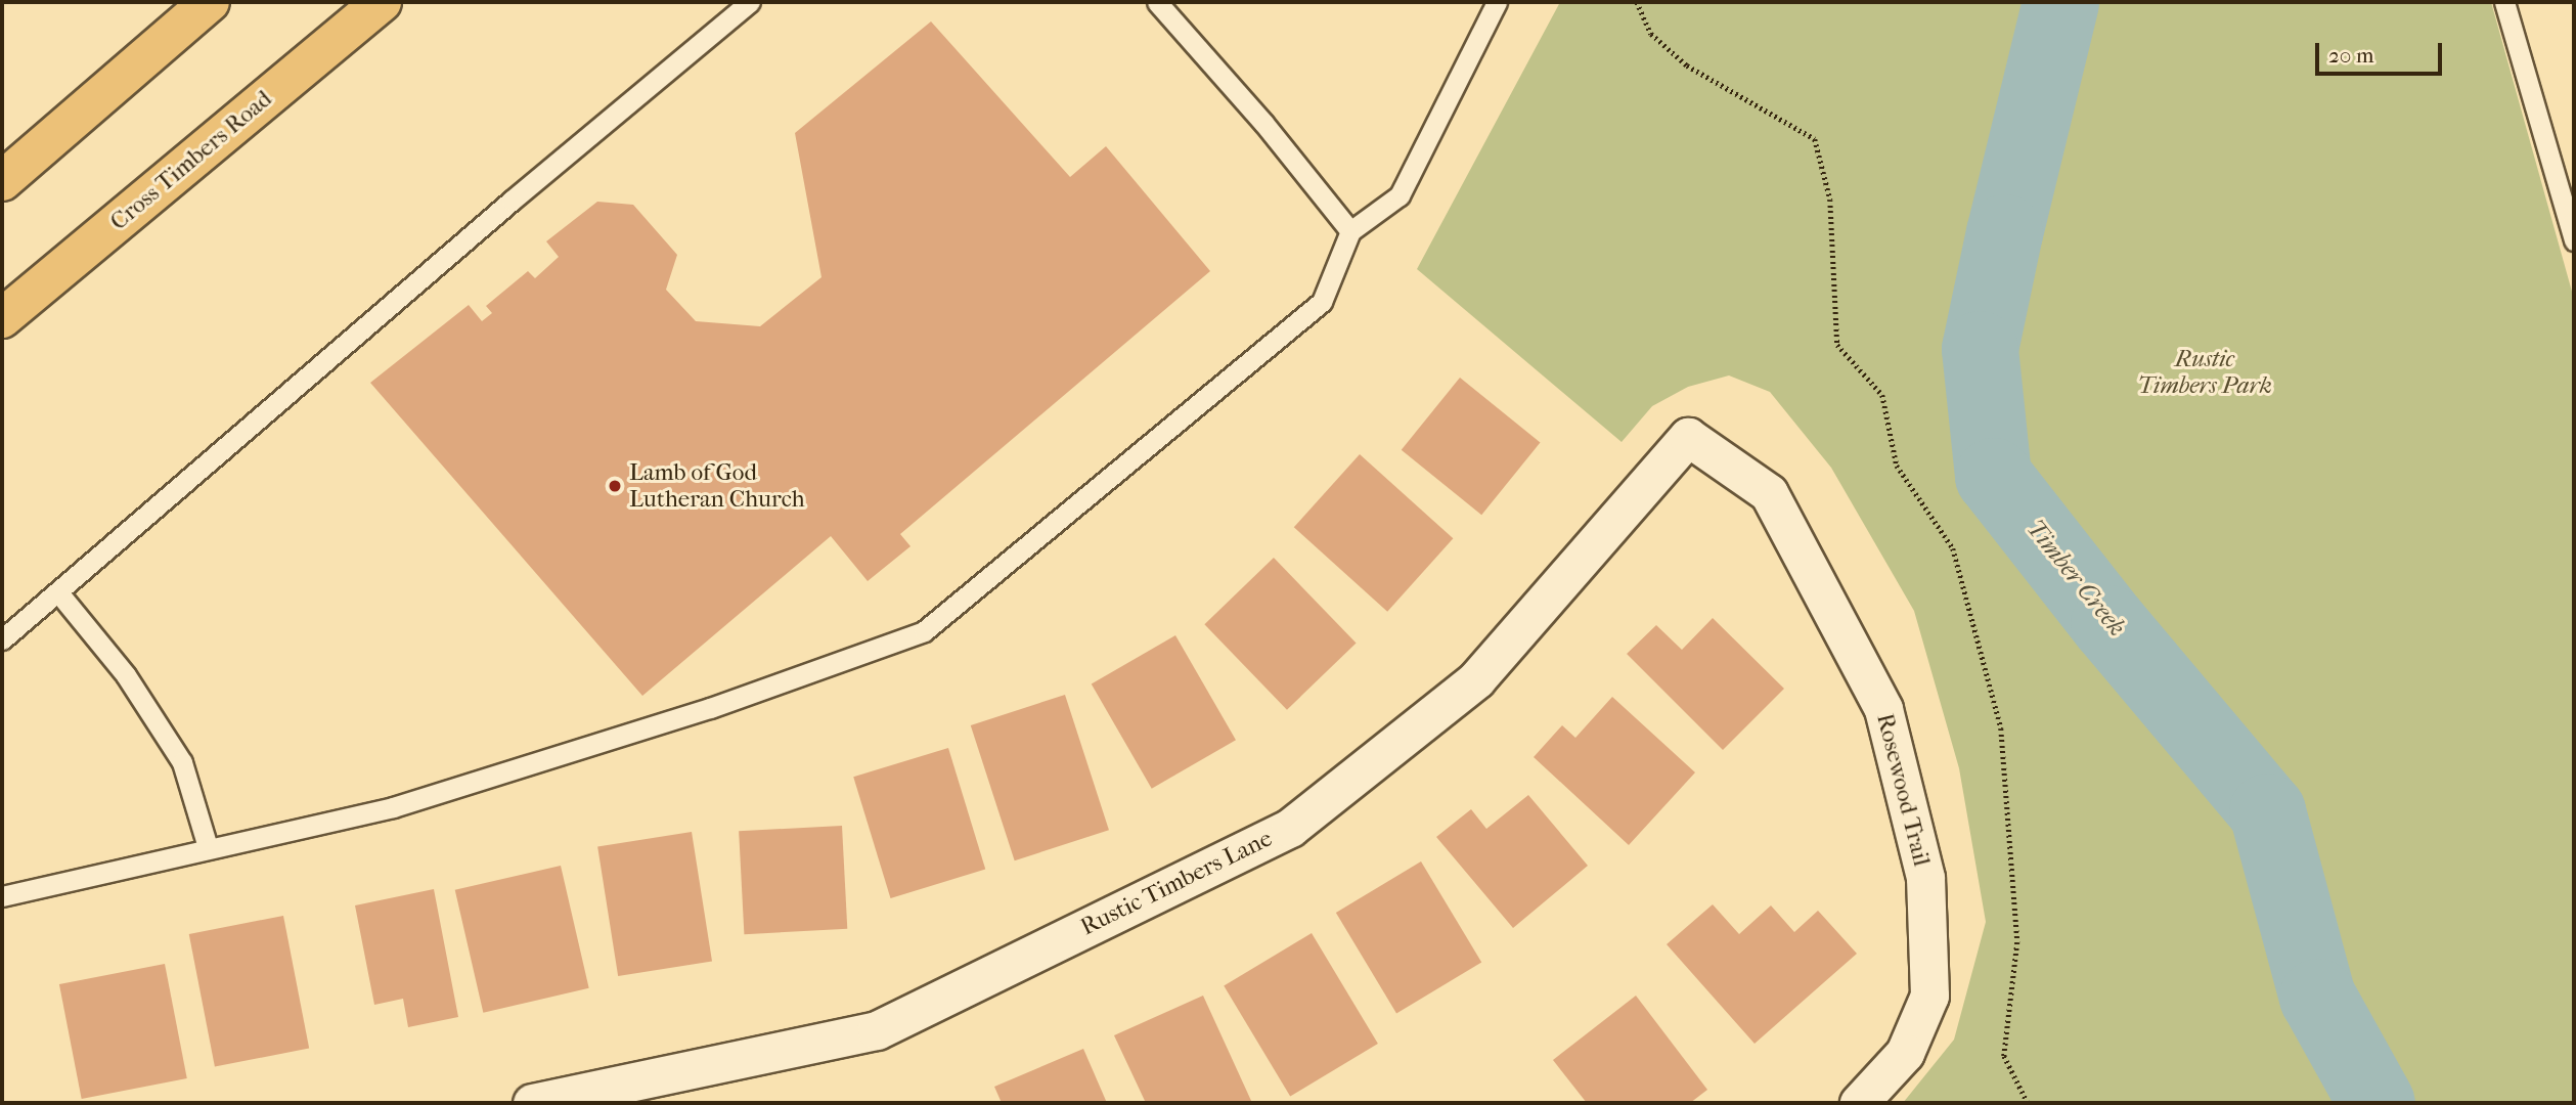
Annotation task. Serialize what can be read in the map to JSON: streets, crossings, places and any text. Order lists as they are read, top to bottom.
{
  "streets": {
    "main road": ["Cross Timbers Road"],
    "street": ["Rosewood Trail", "Rustic Timbers Lane"]
  },
  "crossings": [
    ["Rosewood Trail", "Rustic Timbers Lane"]
  ],
  "water": ["Timber Creek"],
  "parks": ["Rustic Timbers Park"],
  "places": ["Lamb of God Lutheran Church"],
  "scale_bar": "20 m"
}
